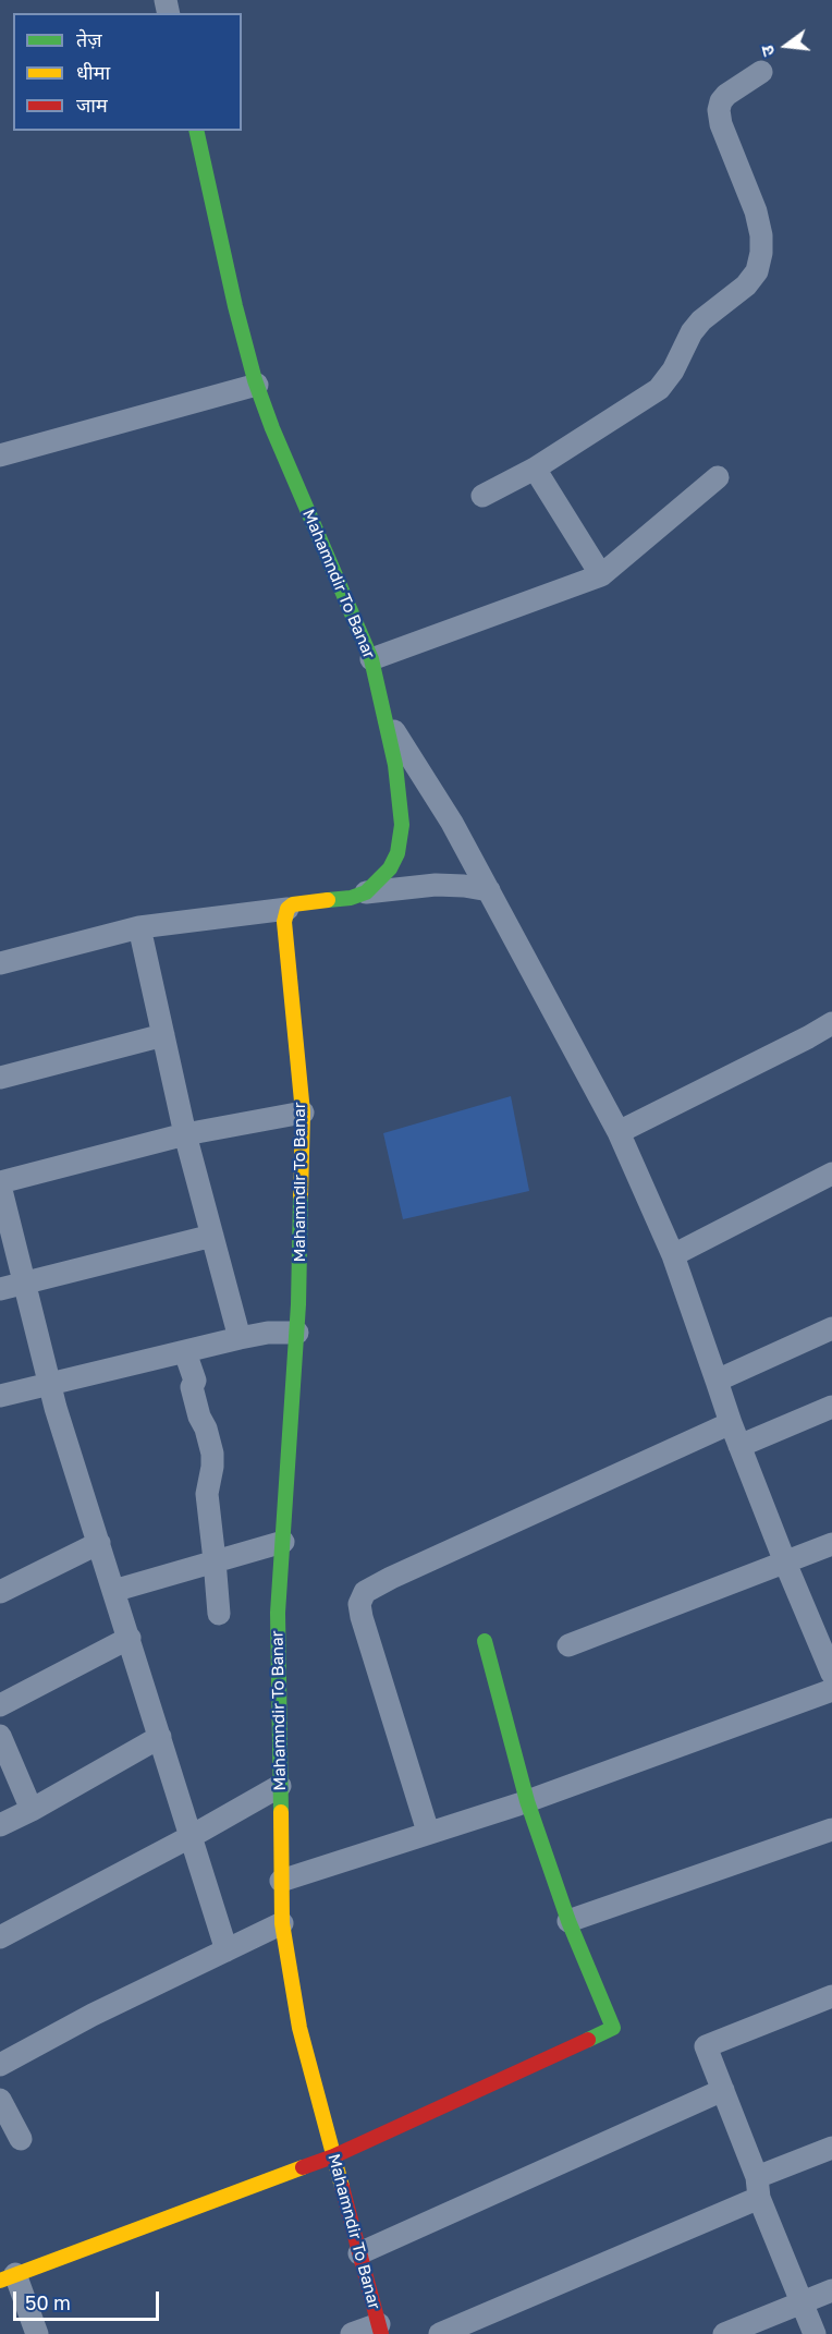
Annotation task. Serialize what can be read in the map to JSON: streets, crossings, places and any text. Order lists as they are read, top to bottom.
{
  "streets": {
    "street": ["Mahamndir To Banar"]
  },
  "legend": ["तेज़", "धीमा", "जाम"],
  "scale_bar": "50 m",
  "north": "left"
}
